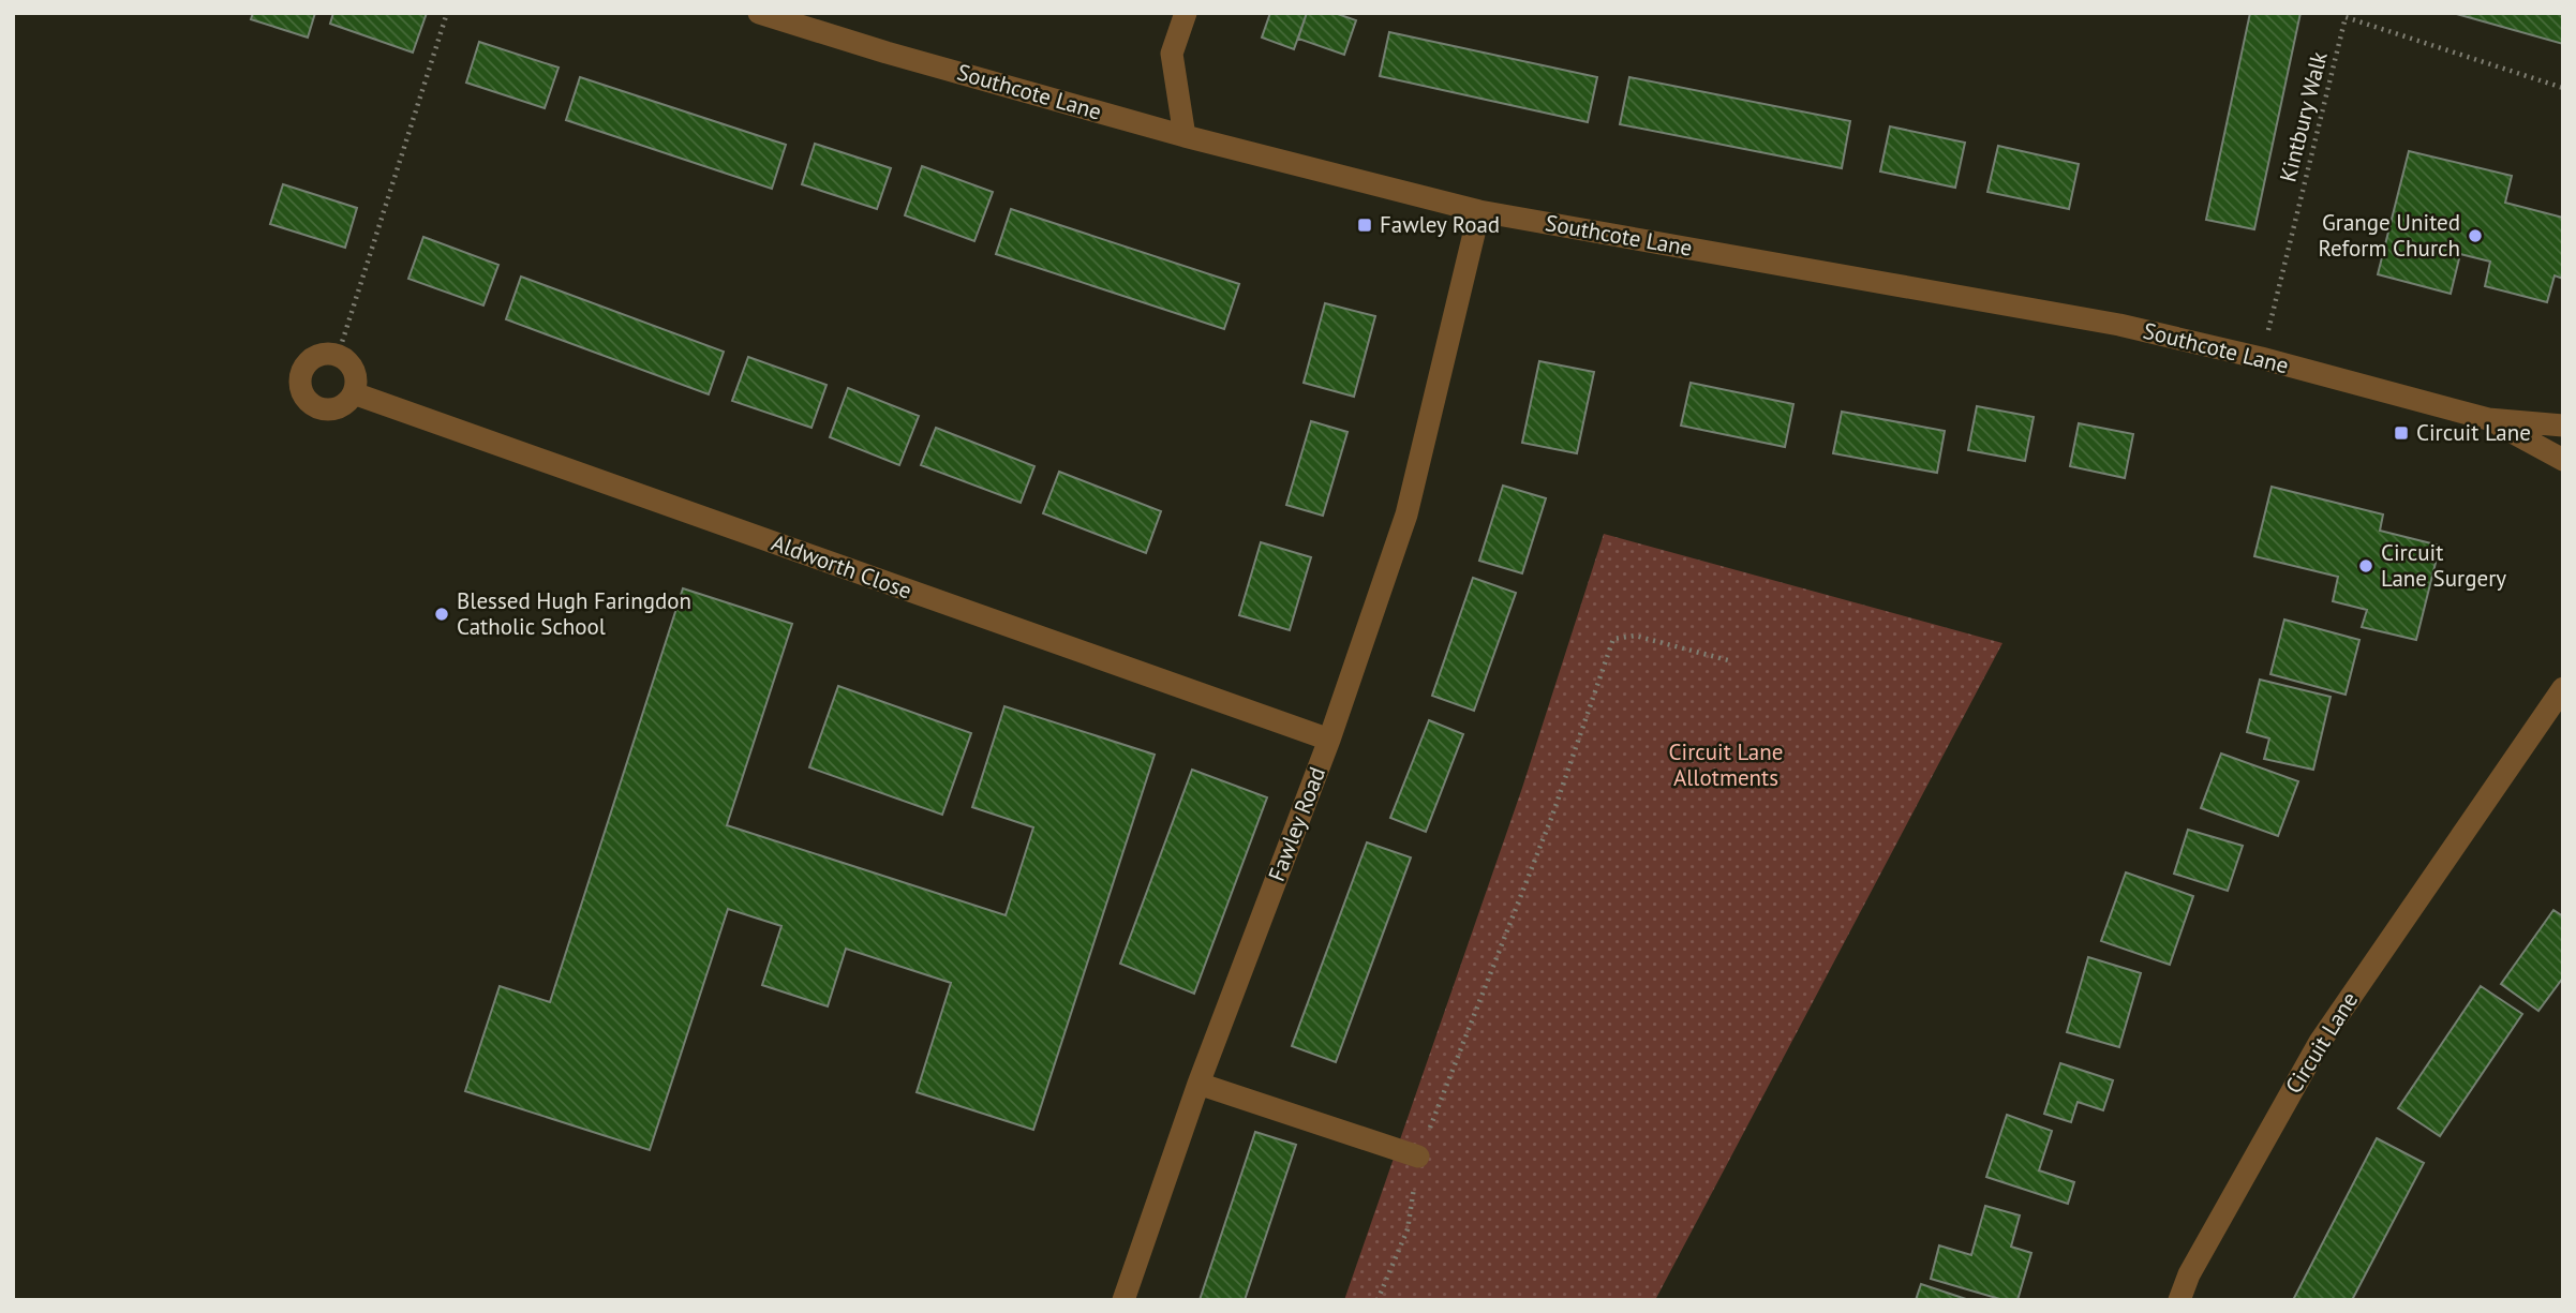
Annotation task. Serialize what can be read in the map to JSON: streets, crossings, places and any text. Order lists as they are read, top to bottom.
{
  "streets": {
    "street": [
      "Southcote Lane",
      "Aldworth Close",
      "Fawley Road",
      "Circuit Lane"
    ],
    "path": ["Kintbury Walk"]
  },
  "crossings": [
    ["Southcote Lane", "Kintbury Walk"],
    ["Southcote Lane", "Fawley Road"],
    ["Aldworth Close", "Fawley Road"]
  ],
  "parks": ["Circuit Lane Allotments"],
  "places": {
    "transit": ["Fawley Road", "Circuit Lane"],
    "other": ["Grange United Reform Church", "Circuit Lane Surgery", "Blessed Hugh Faringdon Catholic School"]
  }
}
